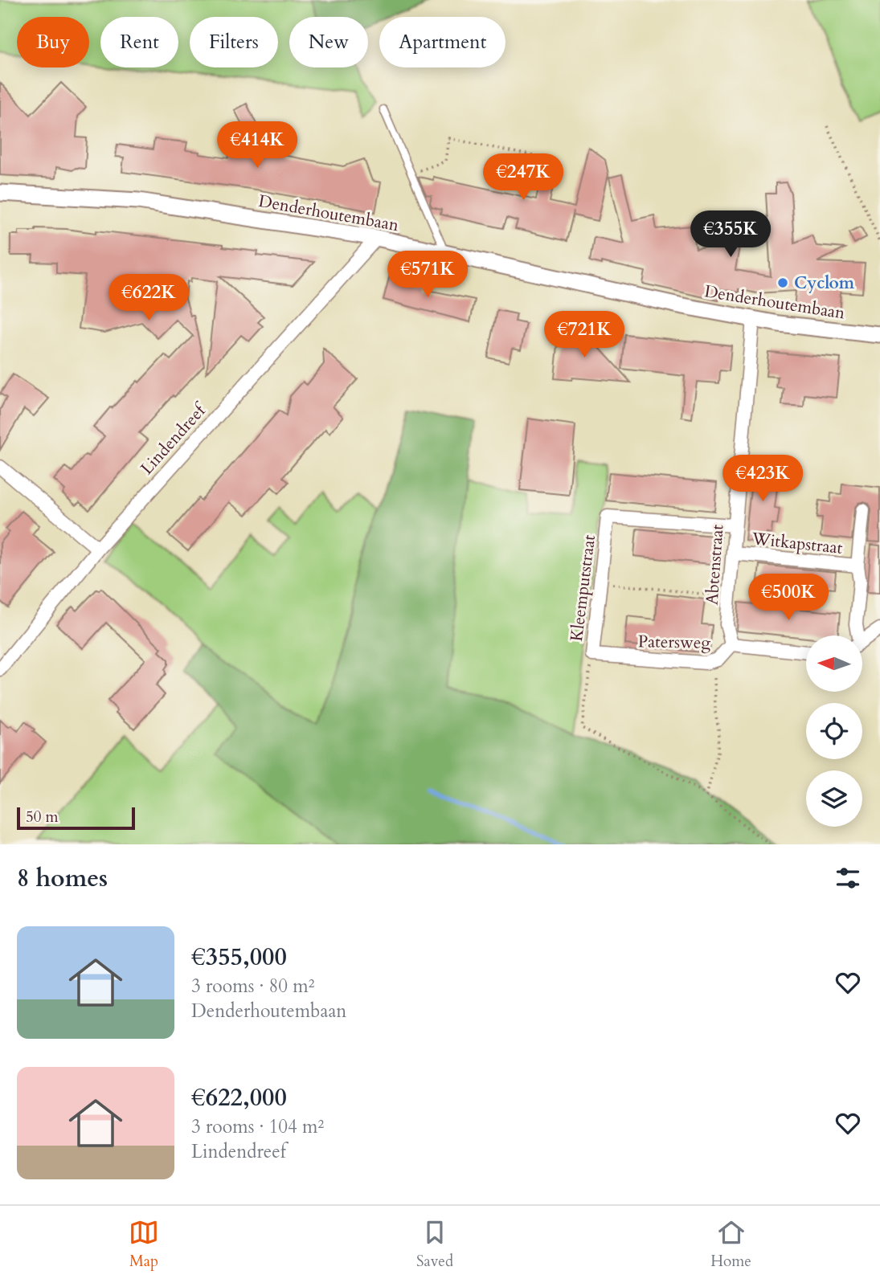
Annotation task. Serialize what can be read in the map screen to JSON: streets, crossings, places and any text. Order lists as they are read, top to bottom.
{
  "streets": {
    "street": [
      "Denderhoutembaan",
      "Lindendreef",
      "Witkapstraat",
      "Abtenstraat",
      "Kleemputstraat",
      "Patersweg"
    ]
  },
  "crossings": [
    ["Denderhoutembaan", "Lindendreef"],
    ["Denderhoutembaan", "Abtenstraat"],
    ["Witkapstraat", "Abtenstraat"],
    ["Abtenstraat", "Kleemputstraat"],
    ["Abtenstraat", "Patersweg"],
    ["Kleemputstraat", "Patersweg"]
  ],
  "places": ["Cyclom"],
  "scale_bar": "50 m",
  "north": "left",
  "page": {
    "chip": [
      "Buy",
      "Rent",
      "Filters",
      "New",
      "Apartment"
    ],
    "price": [
      "€414K",
      "€247K",
      "€355K",
      "€571K",
      "€622K",
      "€721K",
      "€423K",
      "€500K"
    ],
    "scale": "50 m",
    "heading": "8 homes",
    "list": [
      {
        "name": "€355,000",
        "note": "3 rooms · 80 m² · Denderhoutembaan"
      },
      {
        "name": "€622,000",
        "note": "3 rooms · 104 m² · Lindendreef"
      }
    ],
    "tabs": ["Map", "Saved", "Home"]
  }
}
